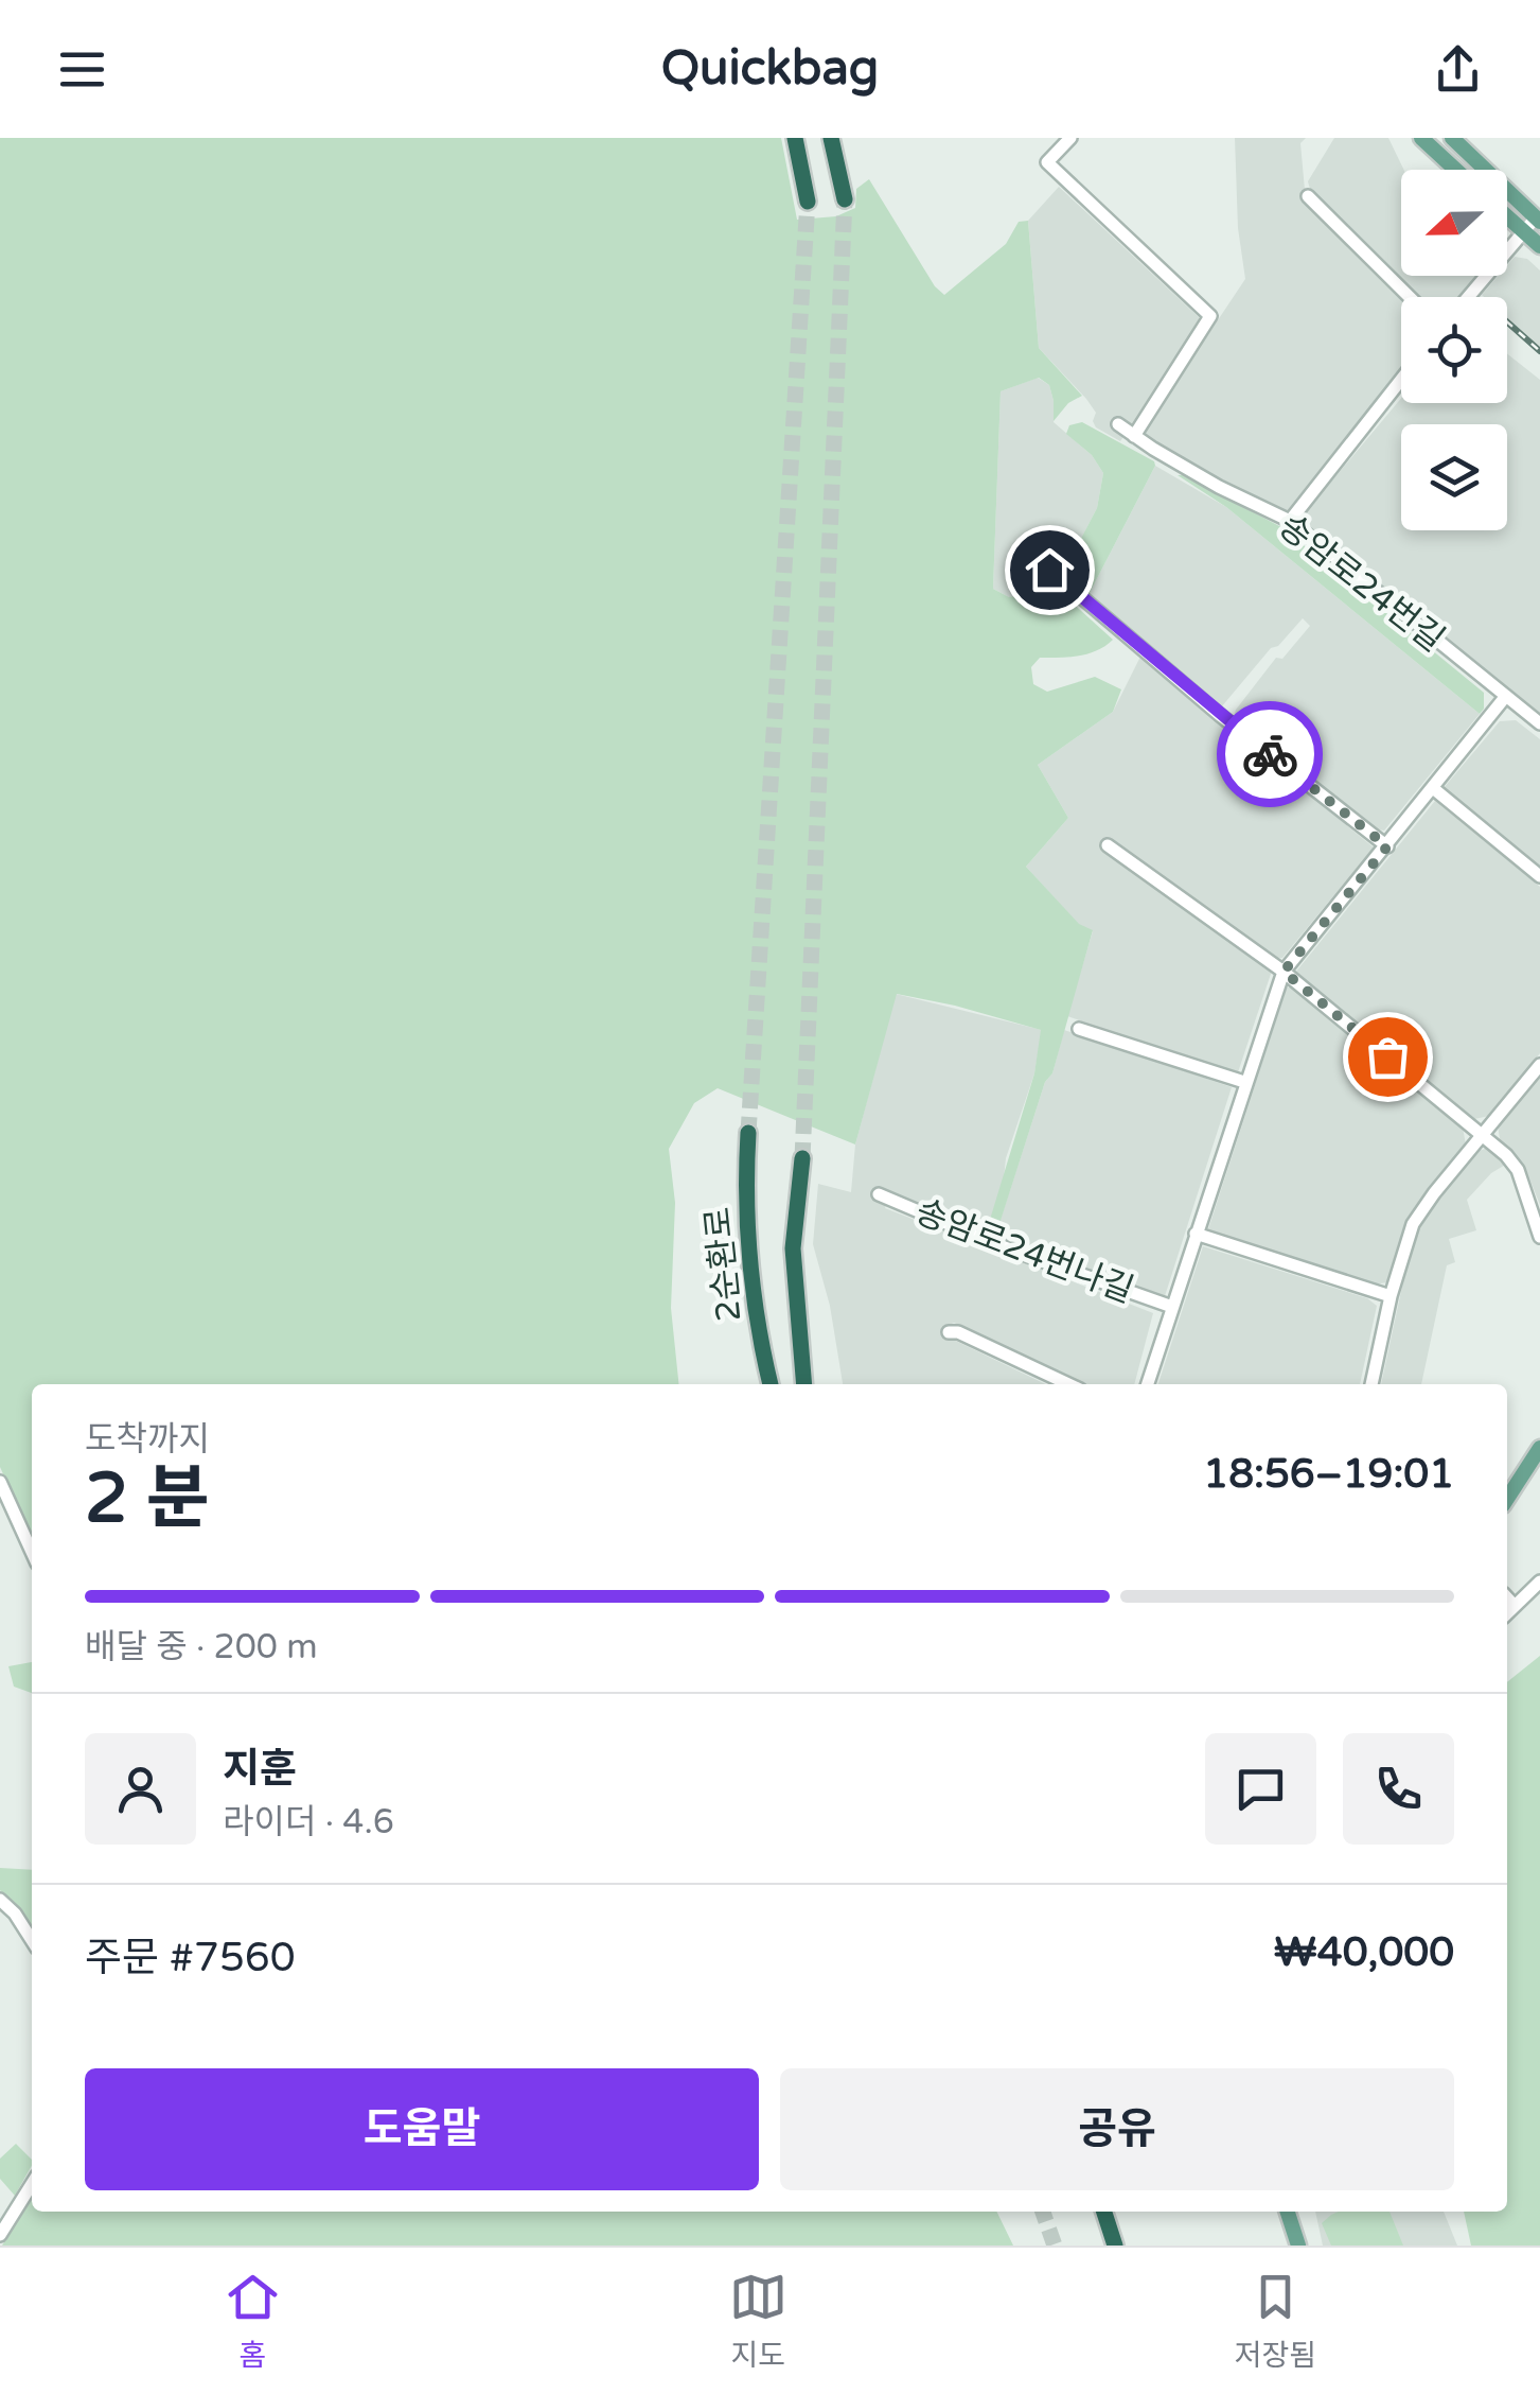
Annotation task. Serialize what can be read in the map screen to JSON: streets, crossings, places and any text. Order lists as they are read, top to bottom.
{
  "streets": {
    "highway": ["2순환로"],
    "street": ["송암로24번길", "송암로24번나길"]
  },
  "crossings": [
    ["송암로24번길", "송암로24번나길"]
  ],
  "north": "left",
  "page": {
    "header": "Quickbag",
    "heading": ["2 분", "도착까지", "18:56–19:01"],
    "panel": [
      "지훈",
      "라이더 · 4.6",
      "주문 #7560",
      "₩40,000"
    ],
    "bar": "배달 중 · 200 m",
    "buttons": ["도움말", "공유"],
    "tabs": ["홈", "지도", "저장됨"]
  }
}
